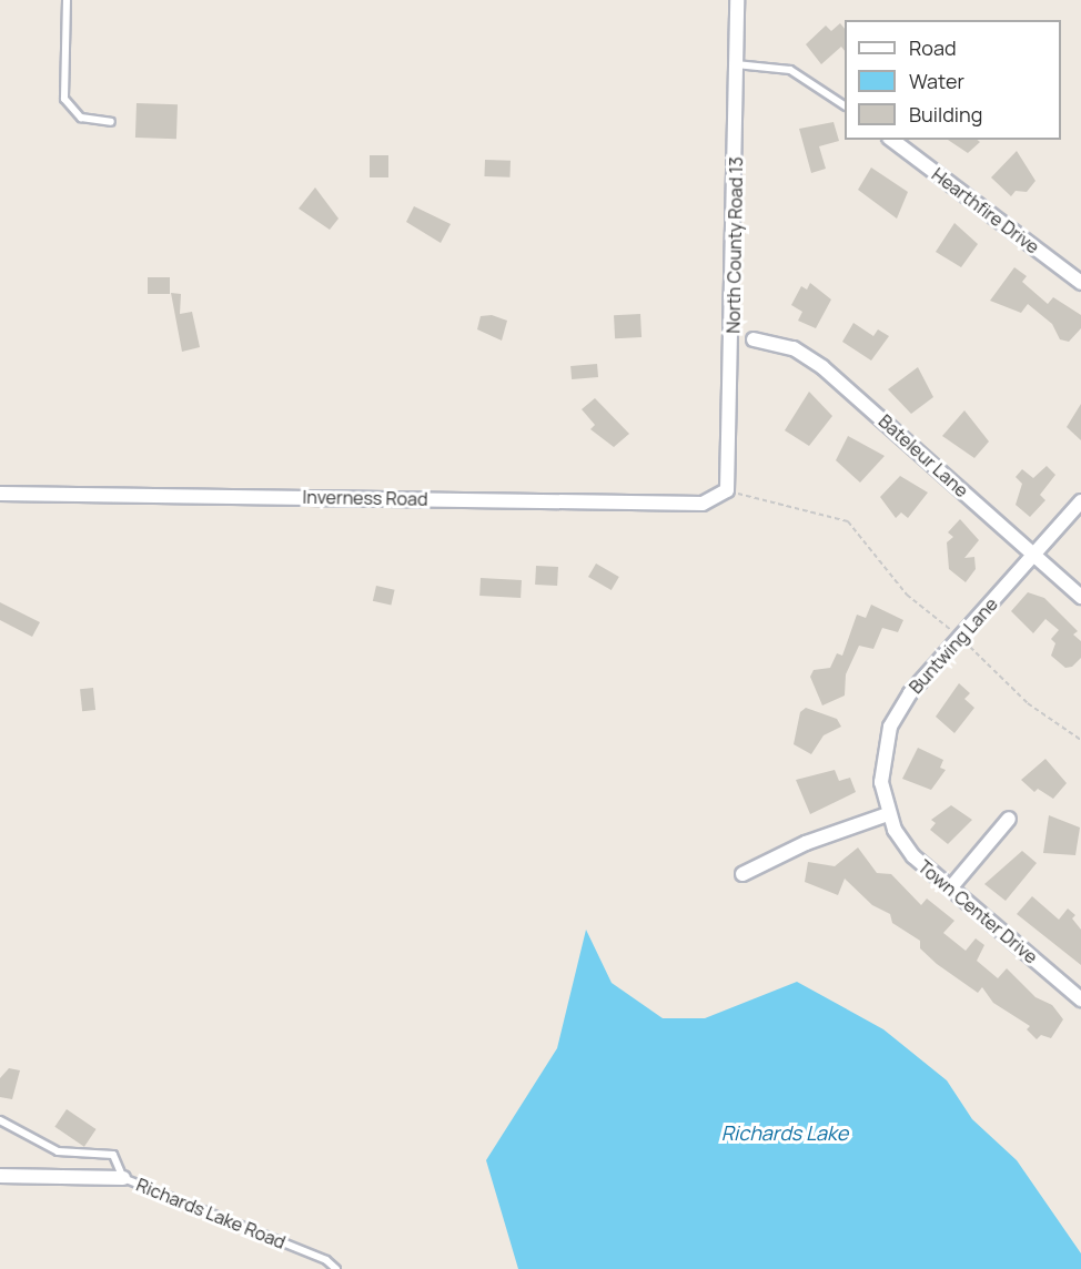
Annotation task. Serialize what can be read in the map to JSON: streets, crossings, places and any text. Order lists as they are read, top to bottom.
{
  "streets": {
    "street": [
      "Hearthfire Drive",
      "North County Road 13",
      "Bateleur Lane",
      "Inverness Road",
      "Buntwing Lane",
      "Town Center Drive",
      "Richards Lake Road"
    ]
  },
  "crossings": [
    ["North County Road 13", "Inverness Road"],
    ["Bateleur Lane", "Buntwing Lane"],
    ["Buntwing Lane", "Town Center Drive"]
  ],
  "water": ["Richards Lake"],
  "legend": ["Road", "Water", "Building"]
}
